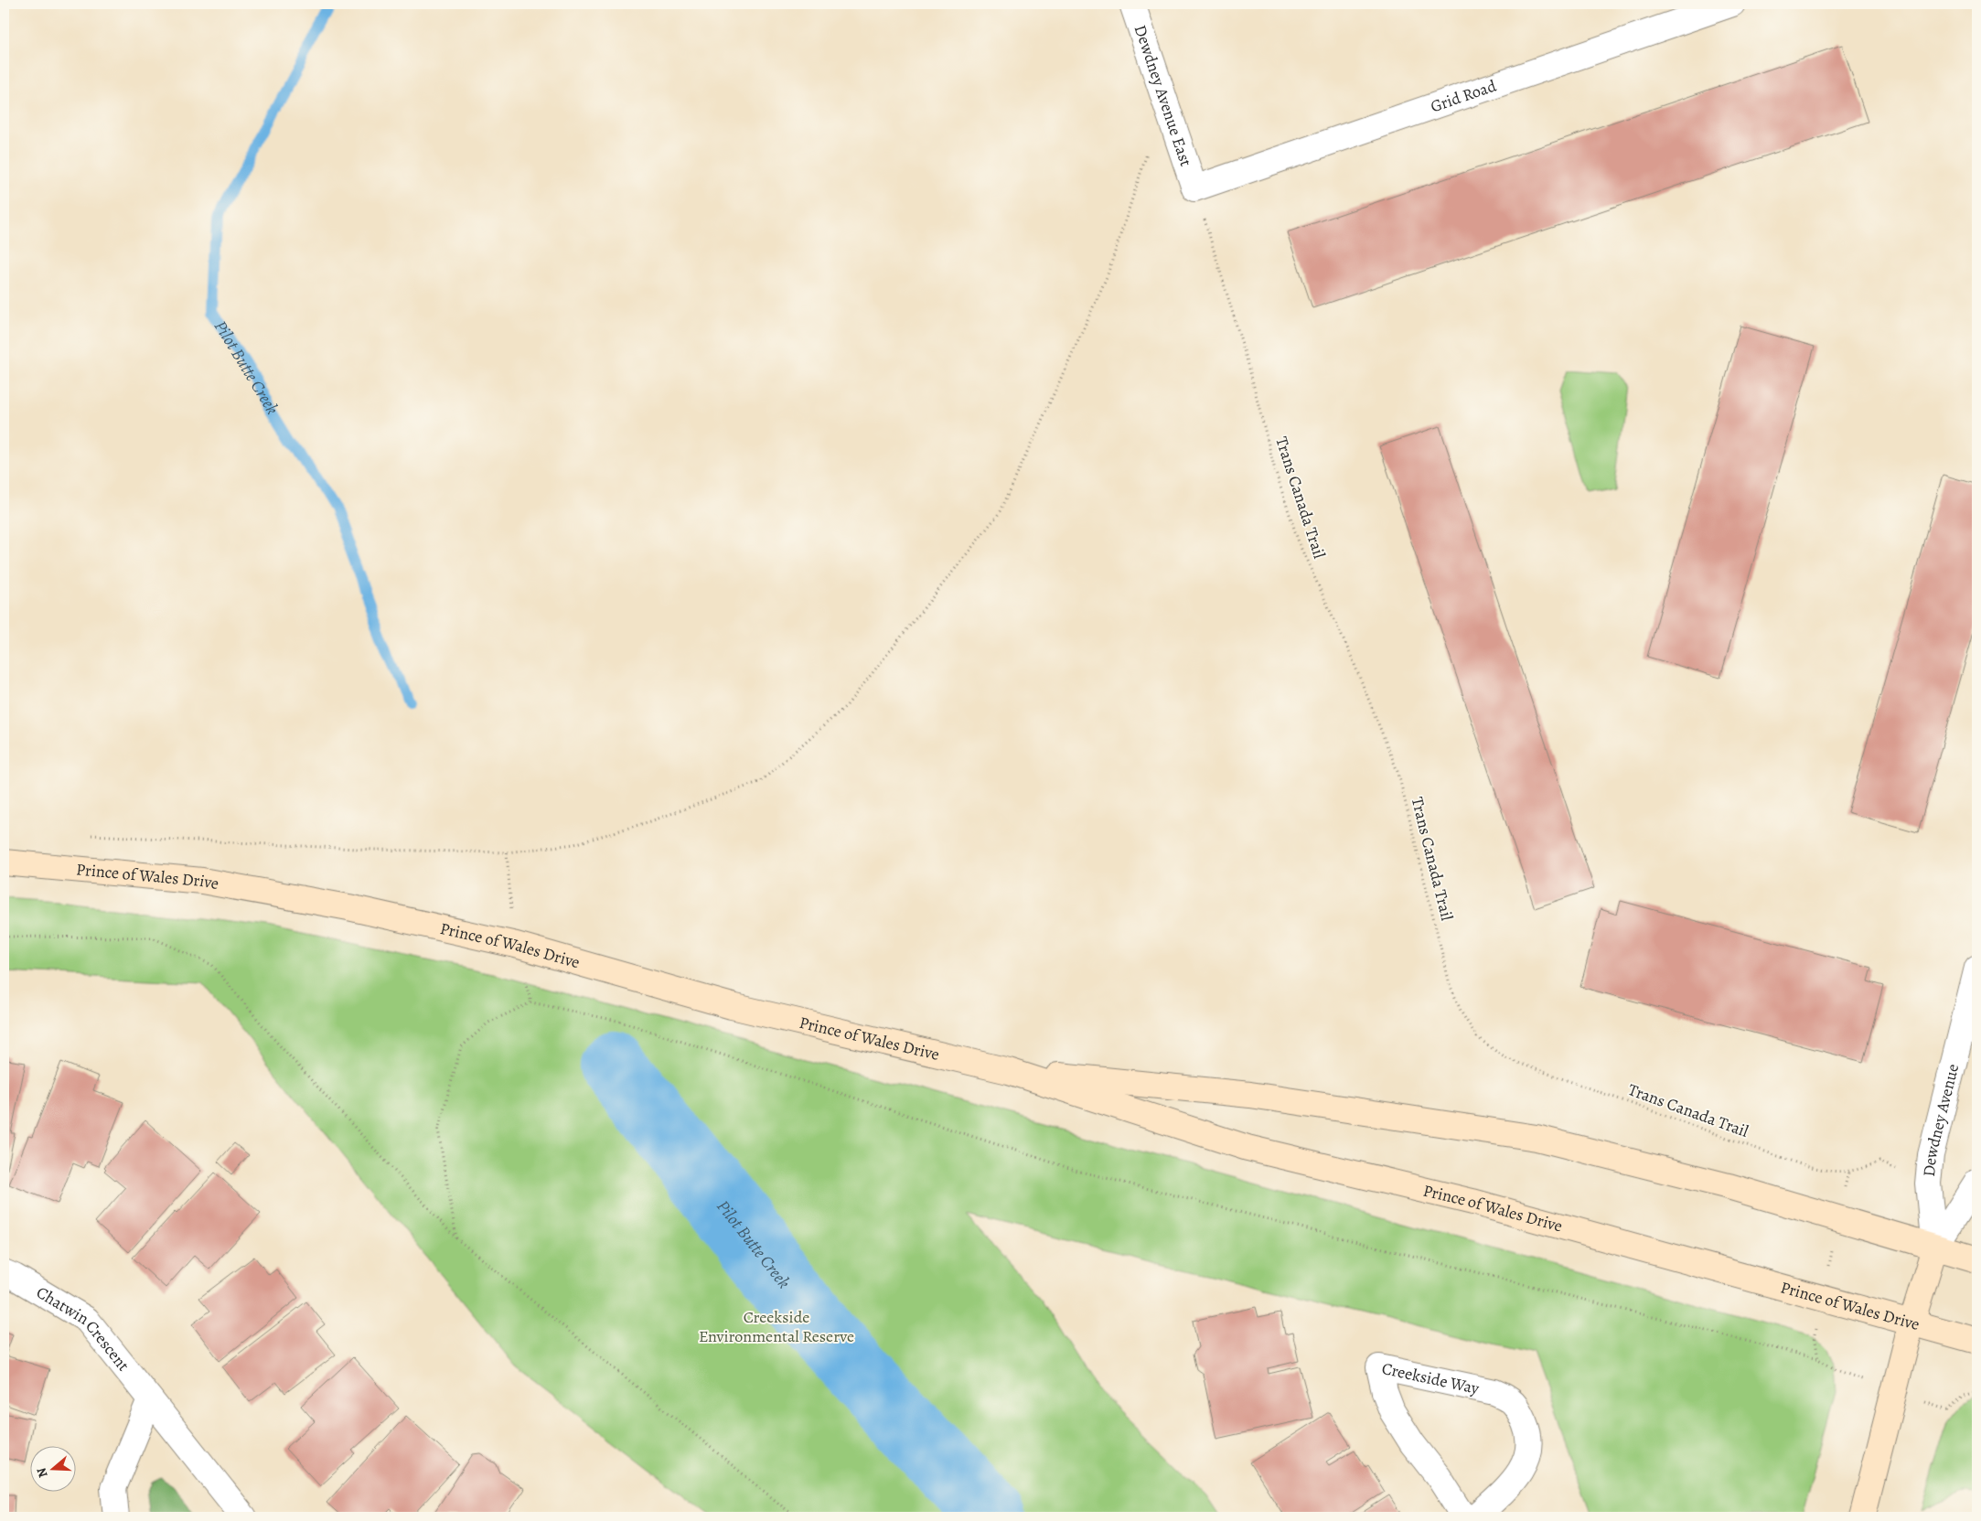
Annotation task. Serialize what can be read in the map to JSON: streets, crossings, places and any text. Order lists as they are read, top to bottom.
{
  "streets": {
    "main road": ["Prince of Wales Drive", "Dewdney Avenue"],
    "street": [
      "Dewdney Avenue East",
      "Grid Road",
      "Chatwin Crescent",
      "Creekside Way"
    ],
    "path": ["Trans Canada Trail"]
  },
  "crossings": [
    ["Dewdney Avenue East", "Grid Road"],
    ["Dewdney Avenue East", "Trans Canada Trail"],
    ["Grid Road", "Trans Canada Trail"],
    ["Trans Canada Trail", "Dewdney Avenue"],
    ["Prince of Wales Drive", "Dewdney Avenue"]
  ],
  "water": ["Pilot Butte Creek"],
  "parks": ["Creekside Environmental Reserve"],
  "north": "left"
}
